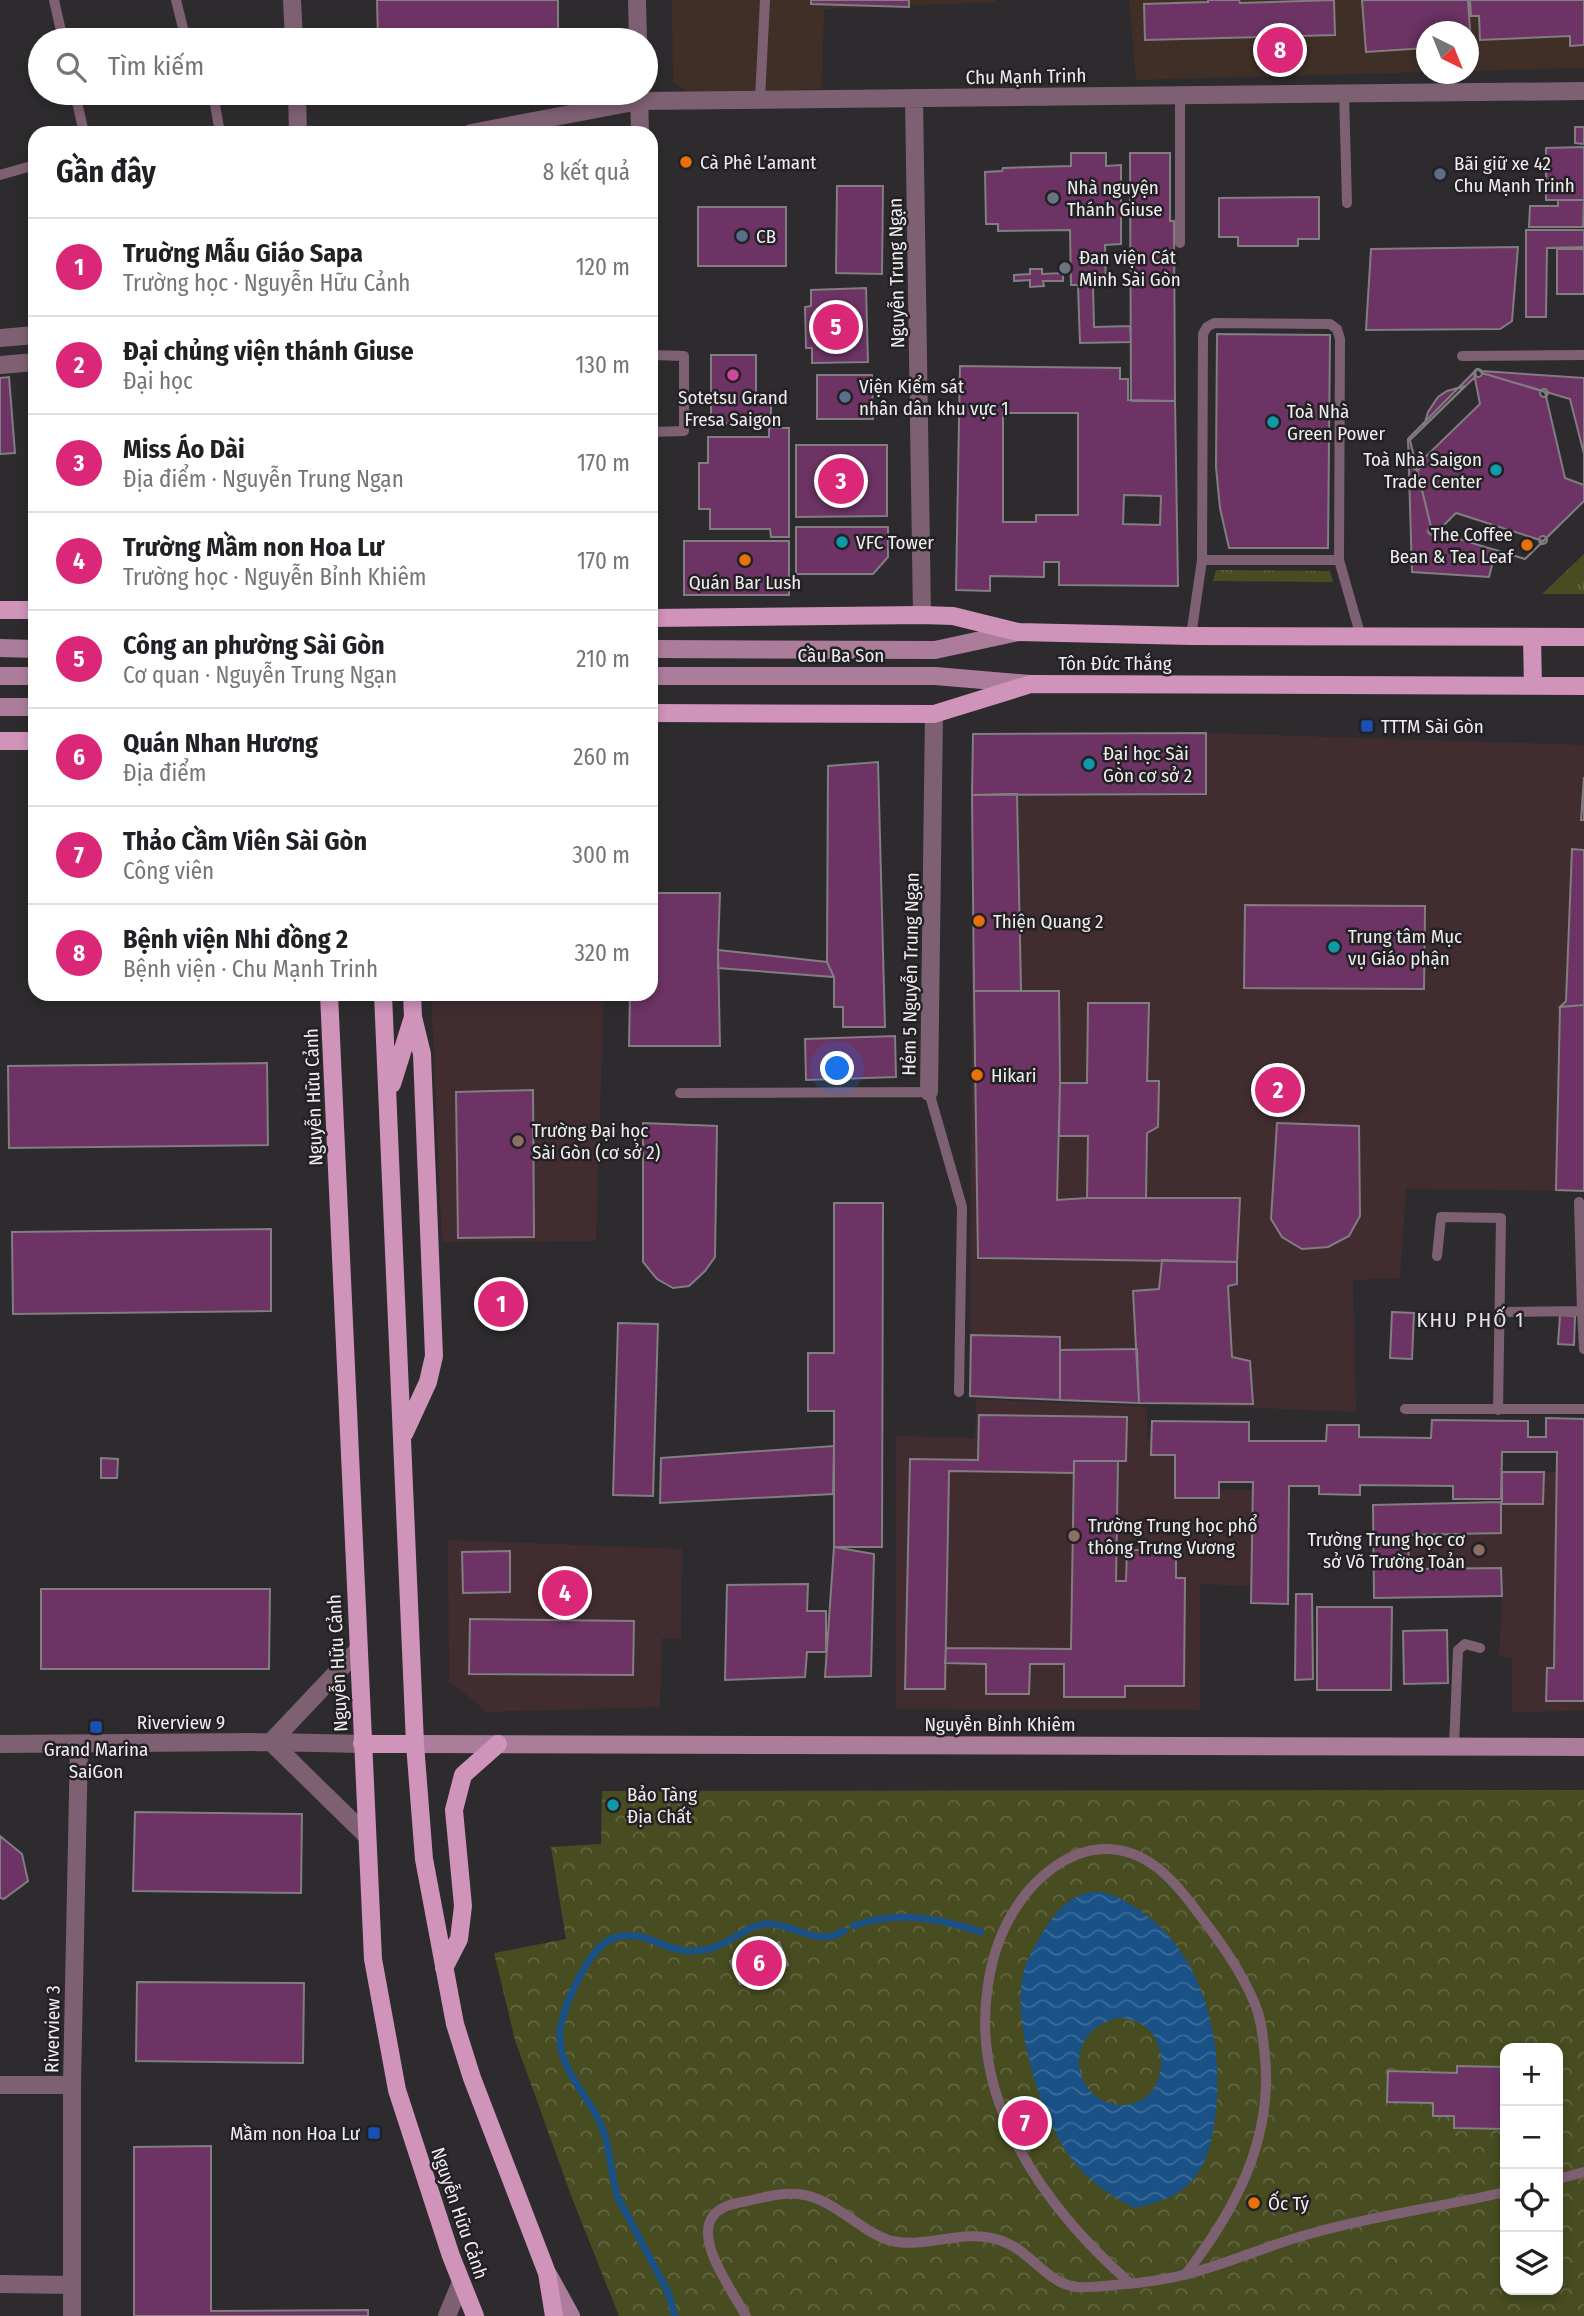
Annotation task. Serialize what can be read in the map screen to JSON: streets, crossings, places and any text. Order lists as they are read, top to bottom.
{
  "streets": {
    "main road": [
      "Cầu Ba Son",
      "Tôn Đức Thắng",
      "Nguyễn Hữu Cảnh",
      "Nguyễn Bỉnh Khiêm"
    ],
    "street": [
      "Chu Mạnh Trinh",
      "Nguyễn Trung Ngạn",
      "Hẻm 5 Nguyễn Trung Ngạn",
      "Riverview 9",
      "Riverview 3"
    ]
  },
  "crossings": [
    ["Chu Mạnh Trinh", "Nguyễn Trung Ngạn"],
    ["Nguyễn Trung Ngạn", "Tôn Đức Thắng"],
    ["Cầu Ba Son", "Tôn Đức Thắng"],
    ["Tôn Đức Thắng", "Hẻm 5 Nguyễn Trung Ngạn"],
    ["Nguyễn Hữu Cảnh", "Riverview 9"],
    ["Riverview 9", "Riverview 3"]
  ],
  "districts": ["KHU PHỐ 1"],
  "places": {
    "other": [
      "Cà Phê L’amant",
      "Bãi giữ xe 42 Chu Mạnh Trinh",
      "Nhà nguyện Thánh Giuse",
      "CB",
      "Đan viện Cát Minh Sài Gòn",
      "Sotetsu Grand Fresa Saigon",
      "Viện Kiểm sát nhân dân khu vực 1",
      "Toà Nhà Green Power",
      "Toà Nhà Saigon Trade Center",
      "VFC Tower",
      "The Coffee Bean & Tea Leaf",
      "Quán Bar Lush",
      "Đại học Sài Gòn cơ sở 2",
      "Thiện Quang 2",
      "Trung tâm Mục vụ Giáo phận",
      "Hikari",
      "Trường Đại học Sài Gòn (cơ sở 2)",
      "Trường Trung học phổ thông Trưng Vương",
      "Trường Trung học cơ sở Võ Trường Toản",
      "Bảo Tàng Địa Chất",
      "Ốc Tý"
    ],
    "transit": ["TTTM Sài Gòn", "Grand Marina SaiGon", "Mầm non Hoa Lư"]
  },
  "north": "bottom right",
  "page": {
    "pins": [
      "8",
      "5",
      "3",
      "2",
      "1",
      "4",
      "6",
      "7"
    ],
    "search": "Tìm kiếm",
    "heading": ["Gần đây", "8 kết quả"],
    "list": [
      {
        "mark": "1",
        "name": "Truờng Mẫu Giáo Sapa",
        "note": "Trường học · Nguyễn Hữu Cảnh",
        "value": "120 m"
      },
      {
        "mark": "2",
        "name": "Đại chủng viện thánh Giuse",
        "note": "Đại học",
        "value": "130 m"
      },
      {
        "mark": "3",
        "name": "Miss Áo Dài",
        "note": "Địa điểm · Nguyễn Trung Ngạn",
        "value": "170 m"
      },
      {
        "mark": "4",
        "name": "Trường Mầm non Hoa Lư",
        "note": "Trường học · Nguyễn Bỉnh Khiêm",
        "value": "170 m"
      },
      {
        "mark": "5",
        "name": "Công an phường Sài Gòn",
        "note": "Cơ quan · Nguyễn Trung Ngạn",
        "value": "210 m"
      },
      {
        "mark": "6",
        "name": "Quán Nhan Hương",
        "note": "Địa điểm",
        "value": "260 m"
      },
      {
        "mark": "7",
        "name": "Thảo Cầm Viên Sài Gòn",
        "note": "Công viên",
        "value": "300 m"
      },
      {
        "mark": "8",
        "name": "Bệnh viện Nhi đồng 2",
        "note": "Bệnh viện · Chu Mạnh Trinh",
        "value": "320 m"
      }
    ],
    "map_buttons": ["+", "−"]
  }
}
